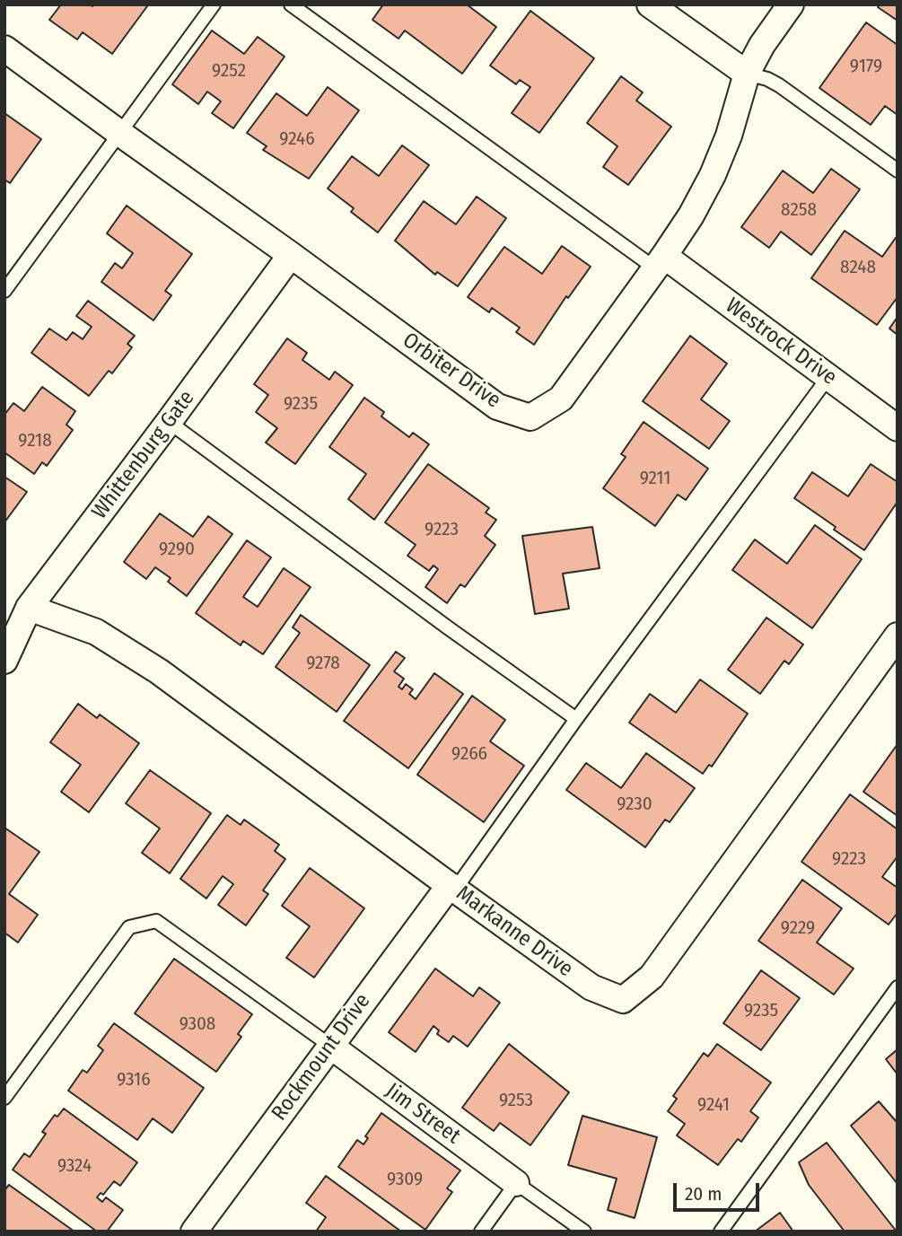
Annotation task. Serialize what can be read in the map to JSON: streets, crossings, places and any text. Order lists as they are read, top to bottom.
{
  "streets": {
    "street": [
      "Westrock Drive",
      "Orbiter Drive",
      "Whittenburg Gate",
      "Markanne Drive",
      "Rockmount Drive",
      "Jim Street"
    ]
  },
  "crossings": [
    ["Westrock Drive", "Orbiter Drive"],
    ["Orbiter Drive", "Whittenburg Gate"],
    ["Whittenburg Gate", "Markanne Drive"],
    ["Markanne Drive", "Rockmount Drive"],
    ["Rockmount Drive", "Jim Street"]
  ],
  "house_numbers": [
    "9179",
    "9252",
    "9246",
    "8258",
    "8248",
    "9235",
    "9218",
    "9211",
    "9223",
    "9290",
    "9278",
    "9266",
    "9230",
    "9223",
    "9229",
    "9235",
    "9308",
    "9316",
    "9253",
    "9241",
    "9324",
    "9309"
  ],
  "scale_bar": "20 m"
}
